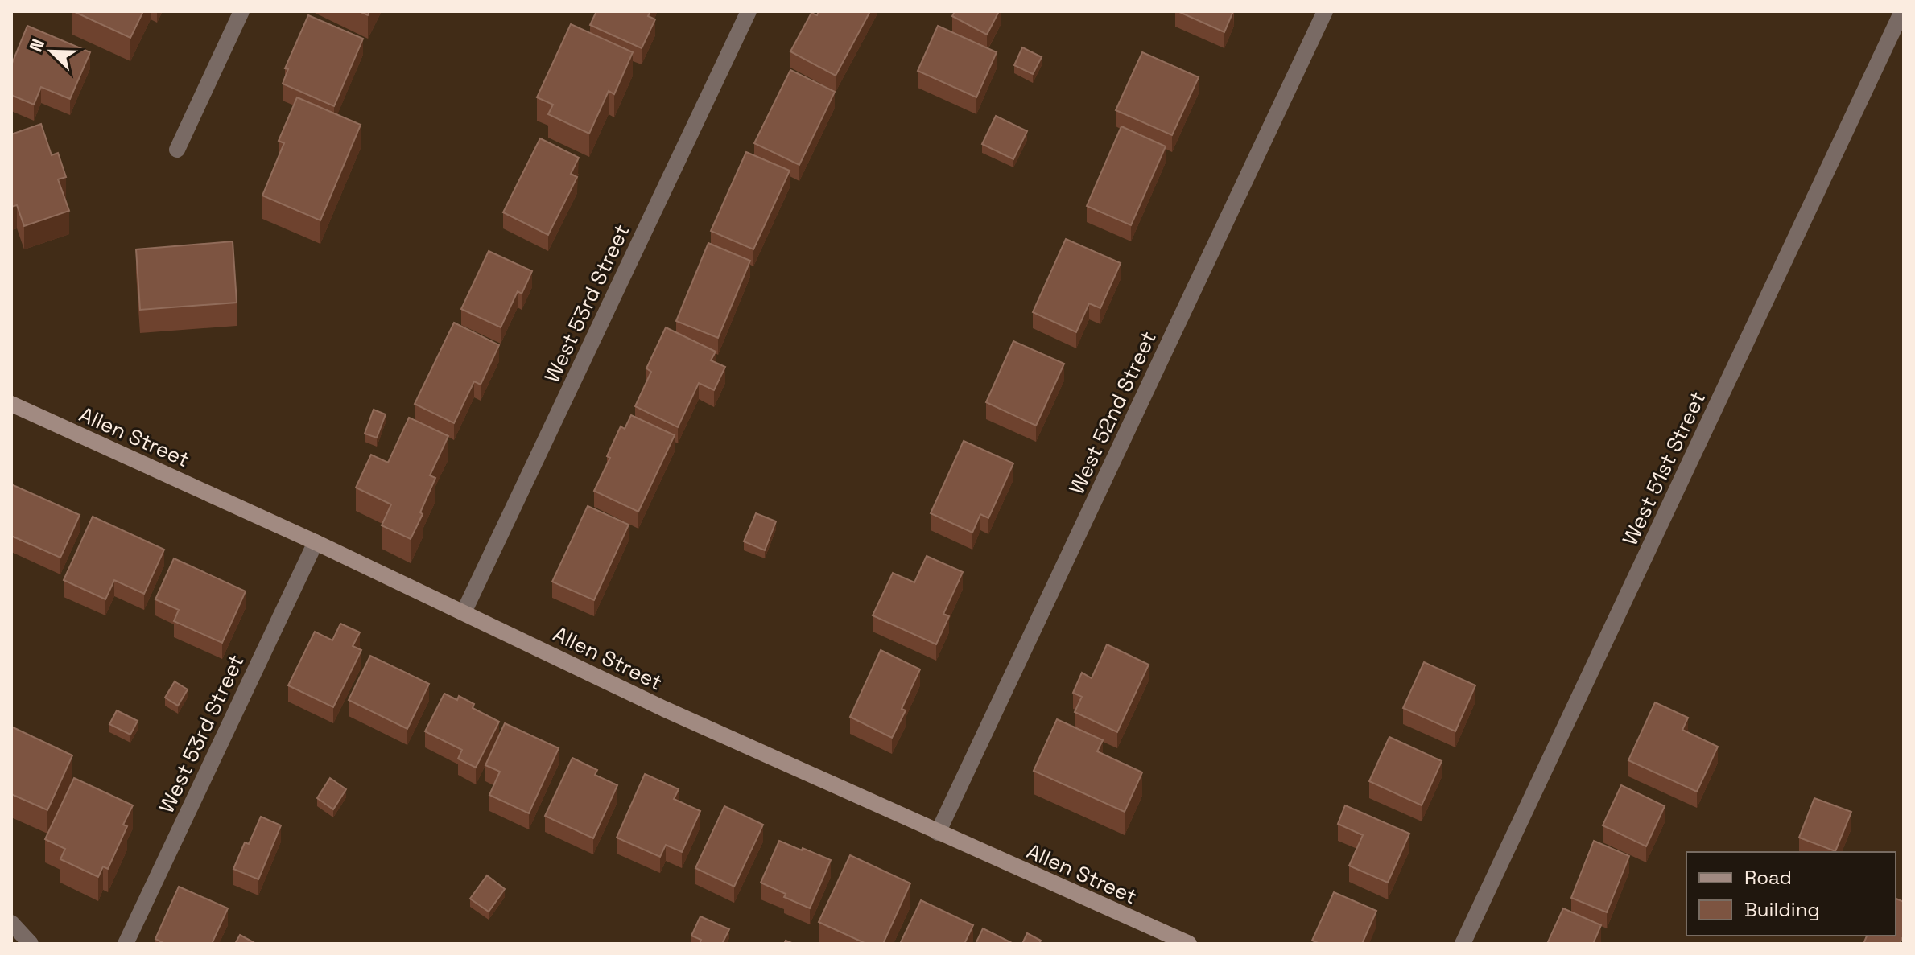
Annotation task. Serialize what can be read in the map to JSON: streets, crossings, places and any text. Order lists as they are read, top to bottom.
{
  "streets": {
    "street": [
      "West 53rd Street",
      "West 52nd Street",
      "Allen Street",
      "West 51st Street"
    ]
  },
  "crossings": [
    ["West 53rd Street", "Allen Street"],
    ["West 52nd Street", "Allen Street"]
  ],
  "legend": ["Road", "Building"],
  "north": "top left"
}
